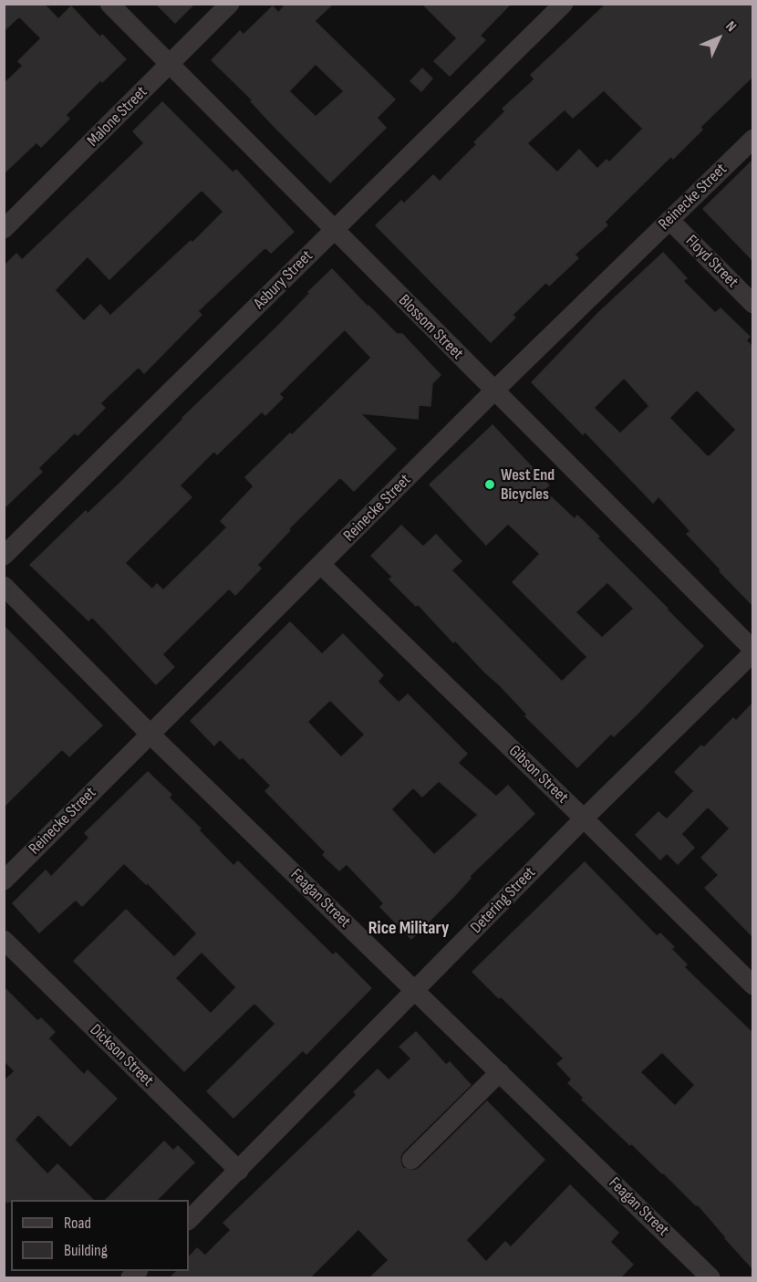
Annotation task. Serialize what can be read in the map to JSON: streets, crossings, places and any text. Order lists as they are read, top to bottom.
{
  "streets": {
    "street": [
      "Malone Street",
      "Reinecke Street",
      "Floyd Street",
      "Asbury Street",
      "Blossom Street",
      "Gibson Street",
      "Feagan Street",
      "Detering Street",
      "Dickson Street"
    ]
  },
  "crossings": [
    ["Malone Street", "Blossom Street"],
    ["Reinecke Street", "Floyd Street"],
    ["Reinecke Street", "Blossom Street"],
    ["Reinecke Street", "Gibson Street"],
    ["Reinecke Street", "Feagan Street"],
    ["Asbury Street", "Blossom Street"],
    ["Blossom Street", "Detering Street"],
    ["Gibson Street", "Detering Street"],
    ["Feagan Street", "Detering Street"],
    ["Detering Street", "Dickson Street"]
  ],
  "districts": ["Rice Military"],
  "places": ["West End Bicycles"],
  "legend": ["Road", "Building"],
  "north": "top right"
}
